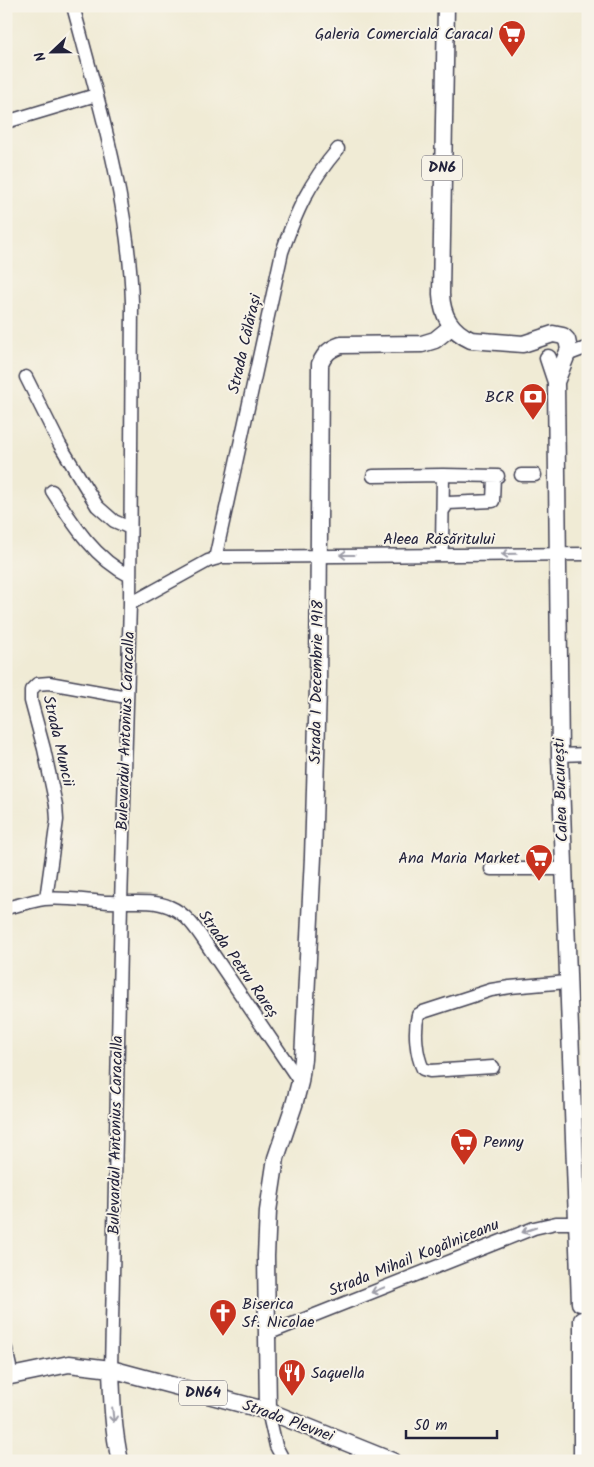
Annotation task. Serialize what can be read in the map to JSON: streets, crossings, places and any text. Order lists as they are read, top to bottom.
{
  "streets": {
    "main road": [
      "DN6",
      "Strada 1 Decembrie 1918",
      "Bulevardul Antonius Caracalla",
      "Calea București",
      "DN64",
      "Strada Plevnei"
    ],
    "street": [
      "Strada Călărași",
      "Aleea Răsăritului",
      "Strada Muncii",
      "Strada Petru Rareș",
      "Strada Mihail Kogălniceanu"
    ]
  },
  "crossings": [
    ["DN6", "Strada 1 Decembrie 1918"],
    ["Strada Călărași", "Aleea Răsăritului"],
    ["Aleea Răsăritului", "Strada 1 Decembrie 1918"],
    ["Aleea Răsăritului", "Calea București"],
    ["Strada 1 Decembrie 1918", "Strada Petru Rareș"],
    ["Strada 1 Decembrie 1918", "Strada Mihail Kogălniceanu"],
    ["Strada 1 Decembrie 1918", "Strada Plevnei"],
    ["Bulevardul Antonius Caracalla", "Strada Muncii"],
    ["Bulevardul Antonius Caracalla", "Strada Petru Rareș"],
    ["Bulevardul Antonius Caracalla", "Strada Plevnei"],
    ["Strada Muncii", "Strada Petru Rareș"],
    ["Calea București", "Strada Mihail Kogălniceanu"]
  ],
  "one_way": ["Strada Mihail Kogălniceanu"],
  "places": {
    "supermarket": ["Galeria Comercială Caracal", "Ana Maria Market", "Penny"],
    "bank": ["BCR"],
    "church": ["Biserica Sf. Nicolae"],
    "restaurant": ["Saquella"]
  },
  "scale_bar": "50 m",
  "north": "left"
}
